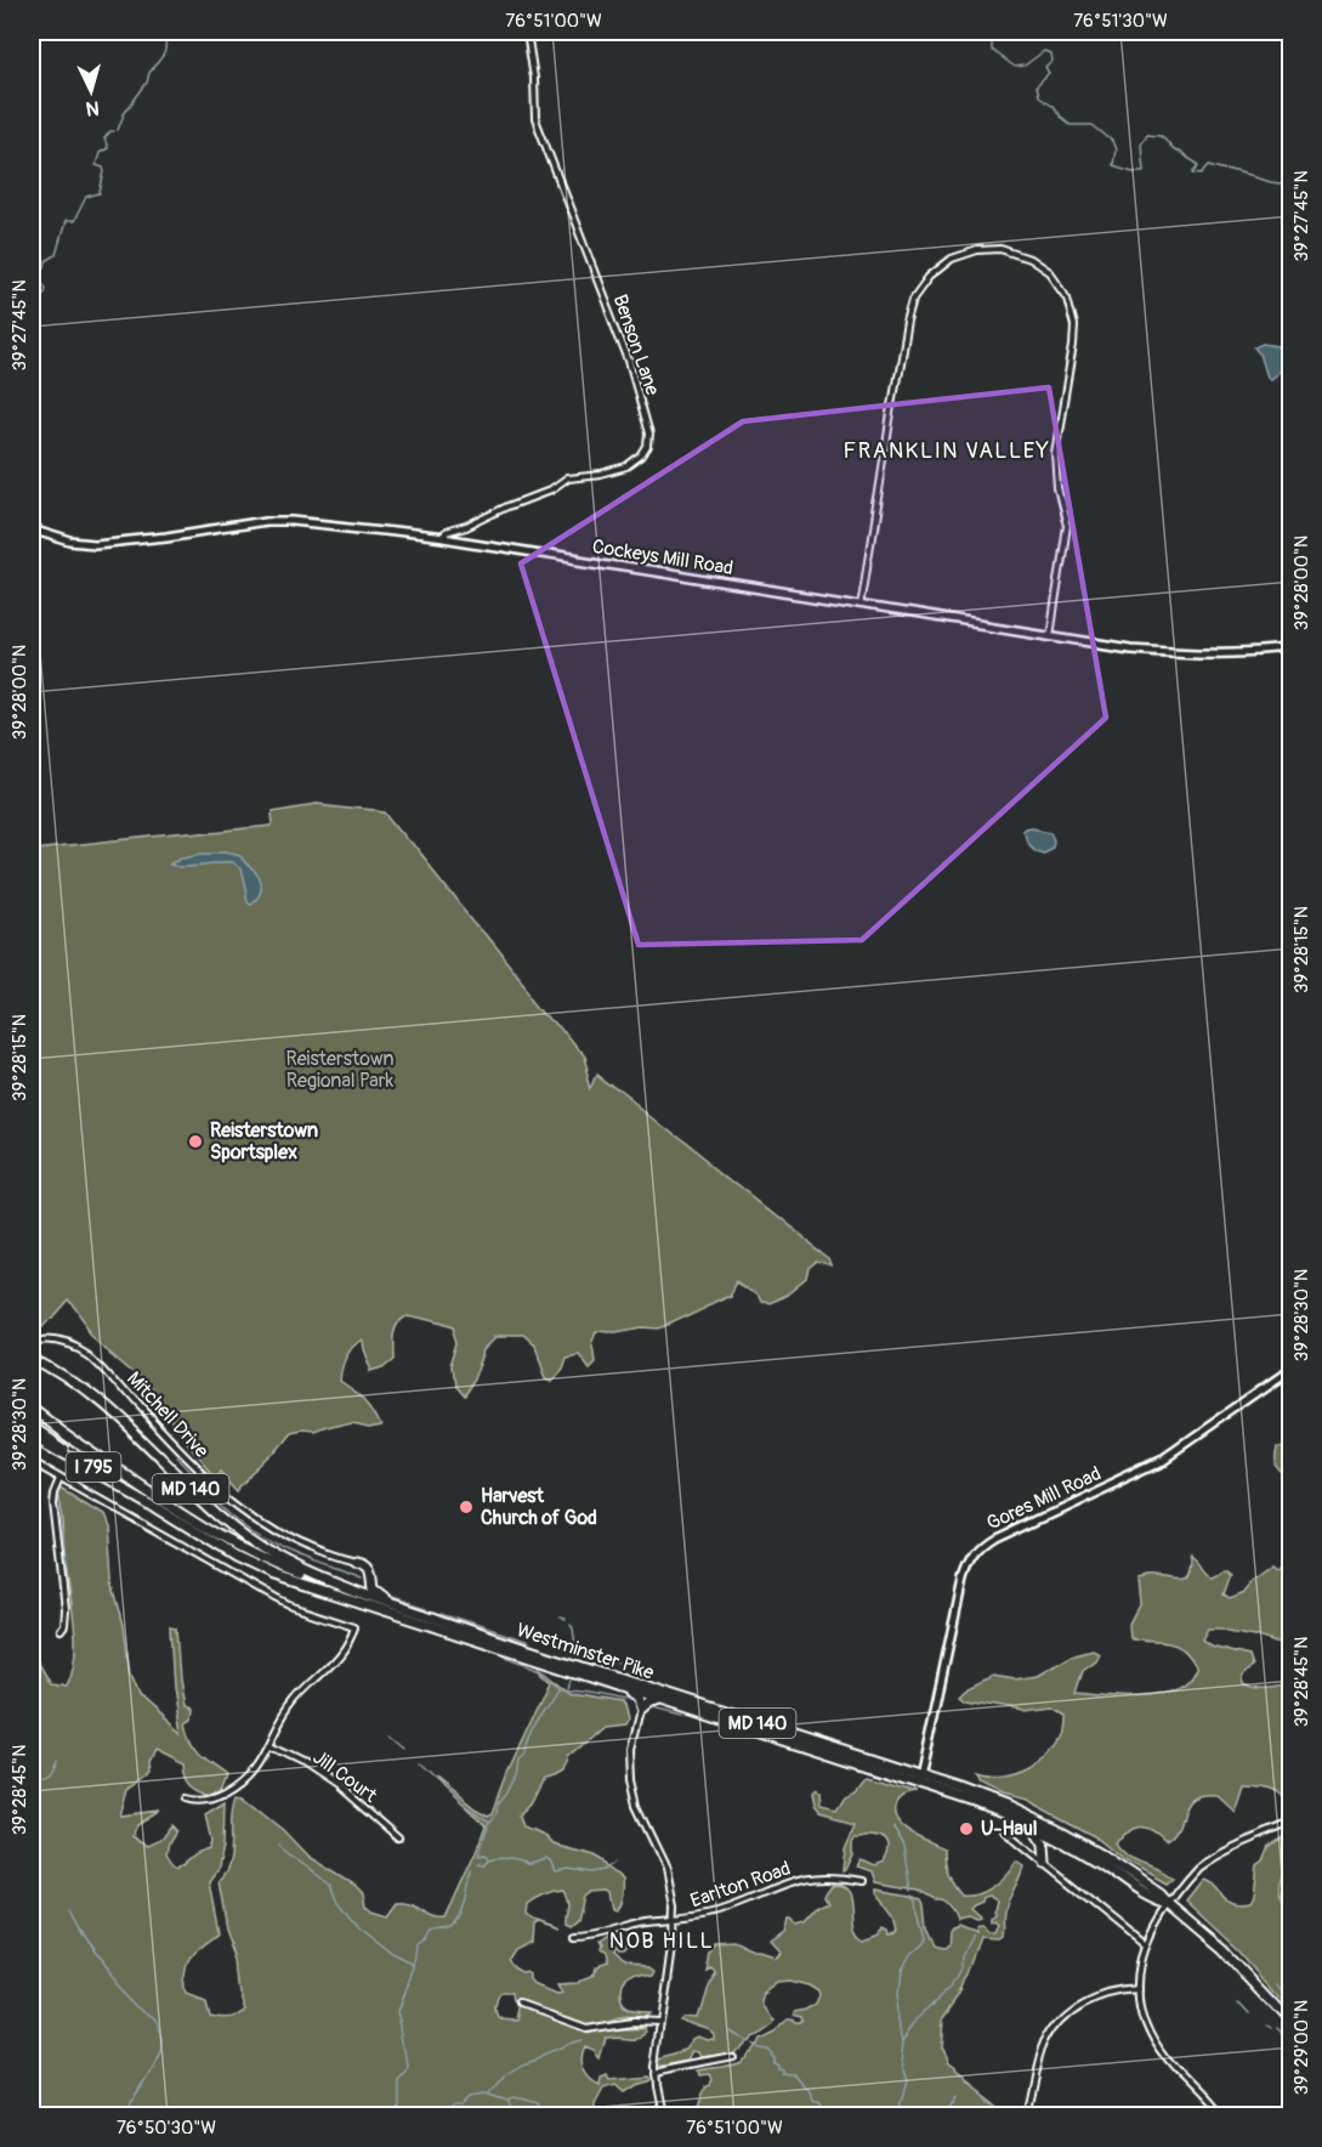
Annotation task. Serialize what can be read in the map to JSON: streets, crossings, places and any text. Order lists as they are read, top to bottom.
{
  "streets": {
    "highway": ["I 795", "MD 140", "Westminster Pike"],
    "street": [
      "Benson Lane",
      "Cockeys Mill Road",
      "Mitchell Drive",
      "Gores Mill Road",
      "Jill Court",
      "Earlton Road"
    ]
  },
  "crossings": [
    ["Benson Lane", "Cockeys Mill Road"],
    ["I 795", "Westminster Pike"],
    ["Gores Mill Road", "Westminster Pike"]
  ],
  "districts": ["FRANKLIN VALLEY", "NOB HILL"],
  "parks": ["Reisterstown Regional Park"],
  "places": ["Reisterstown Sportsplex", "Harvest Church of God", "U-Haul"],
  "north": "bottom",
  "coordinates": [
    "76°51'00\"W",
    "76°51'30\"W",
    "39°27'45\"N",
    "39°28'00\"N",
    "39°28'15\"N",
    "39°28'30\"N",
    "39°28'45\"N",
    "39°29'00\"N",
    "76°50'30\"W"
  ]
}
